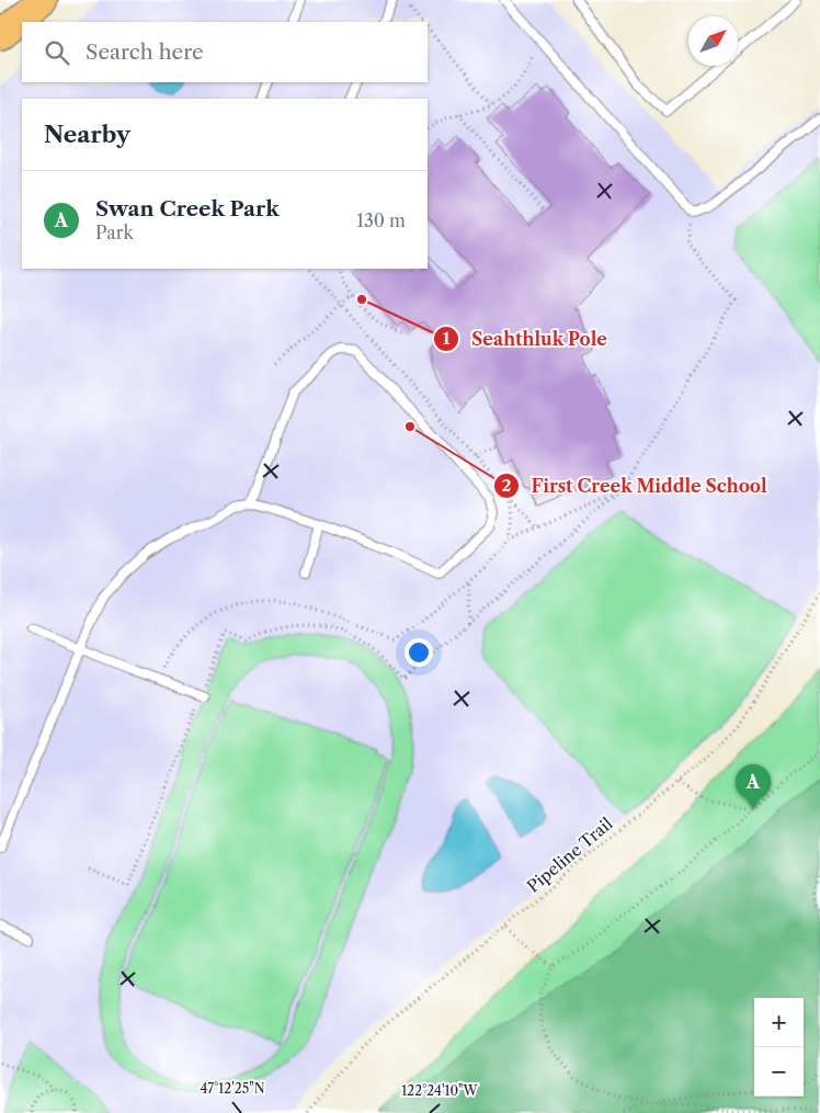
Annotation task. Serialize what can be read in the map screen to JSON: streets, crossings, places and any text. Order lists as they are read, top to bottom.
{
  "streets": {
    "path": ["Pipeline Trail"]
  },
  "places": ["Seahthluk Pole", "First Creek Middle School"],
  "north": "top right",
  "page": {
    "search": "Search here",
    "heading": "Nearby",
    "list": [
      {
        "mark": "A",
        "name": "Swan Creek Park",
        "note": "Park",
        "value": "130 m"
      }
    ],
    "pins": "A",
    "map_buttons": ["+", "−"]
  },
  "coordinates": ["47°12'25\"N", "122°24'10\"W"]
}
